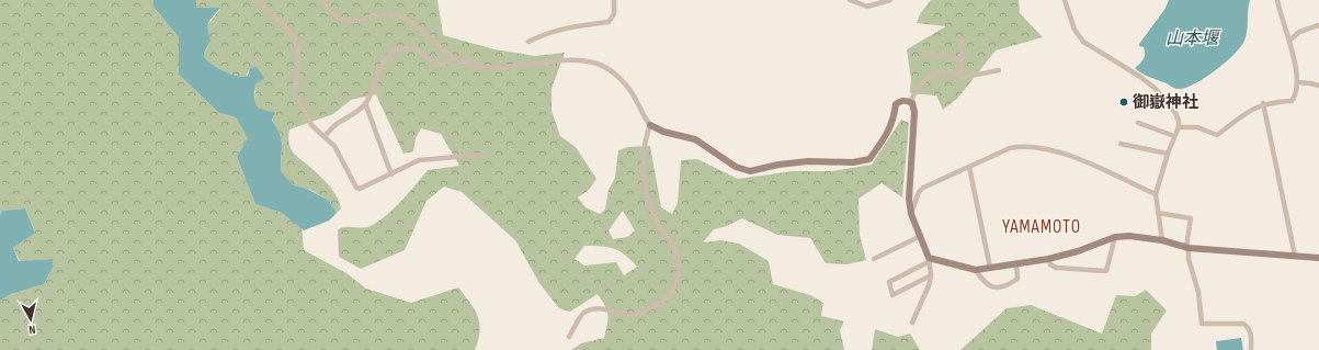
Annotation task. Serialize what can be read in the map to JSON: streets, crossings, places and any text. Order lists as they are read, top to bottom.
{
  "districts": ["YAMAMOTO"],
  "water": ["山本堰"],
  "places": ["御嶽神社"],
  "north": "bottom"
}
